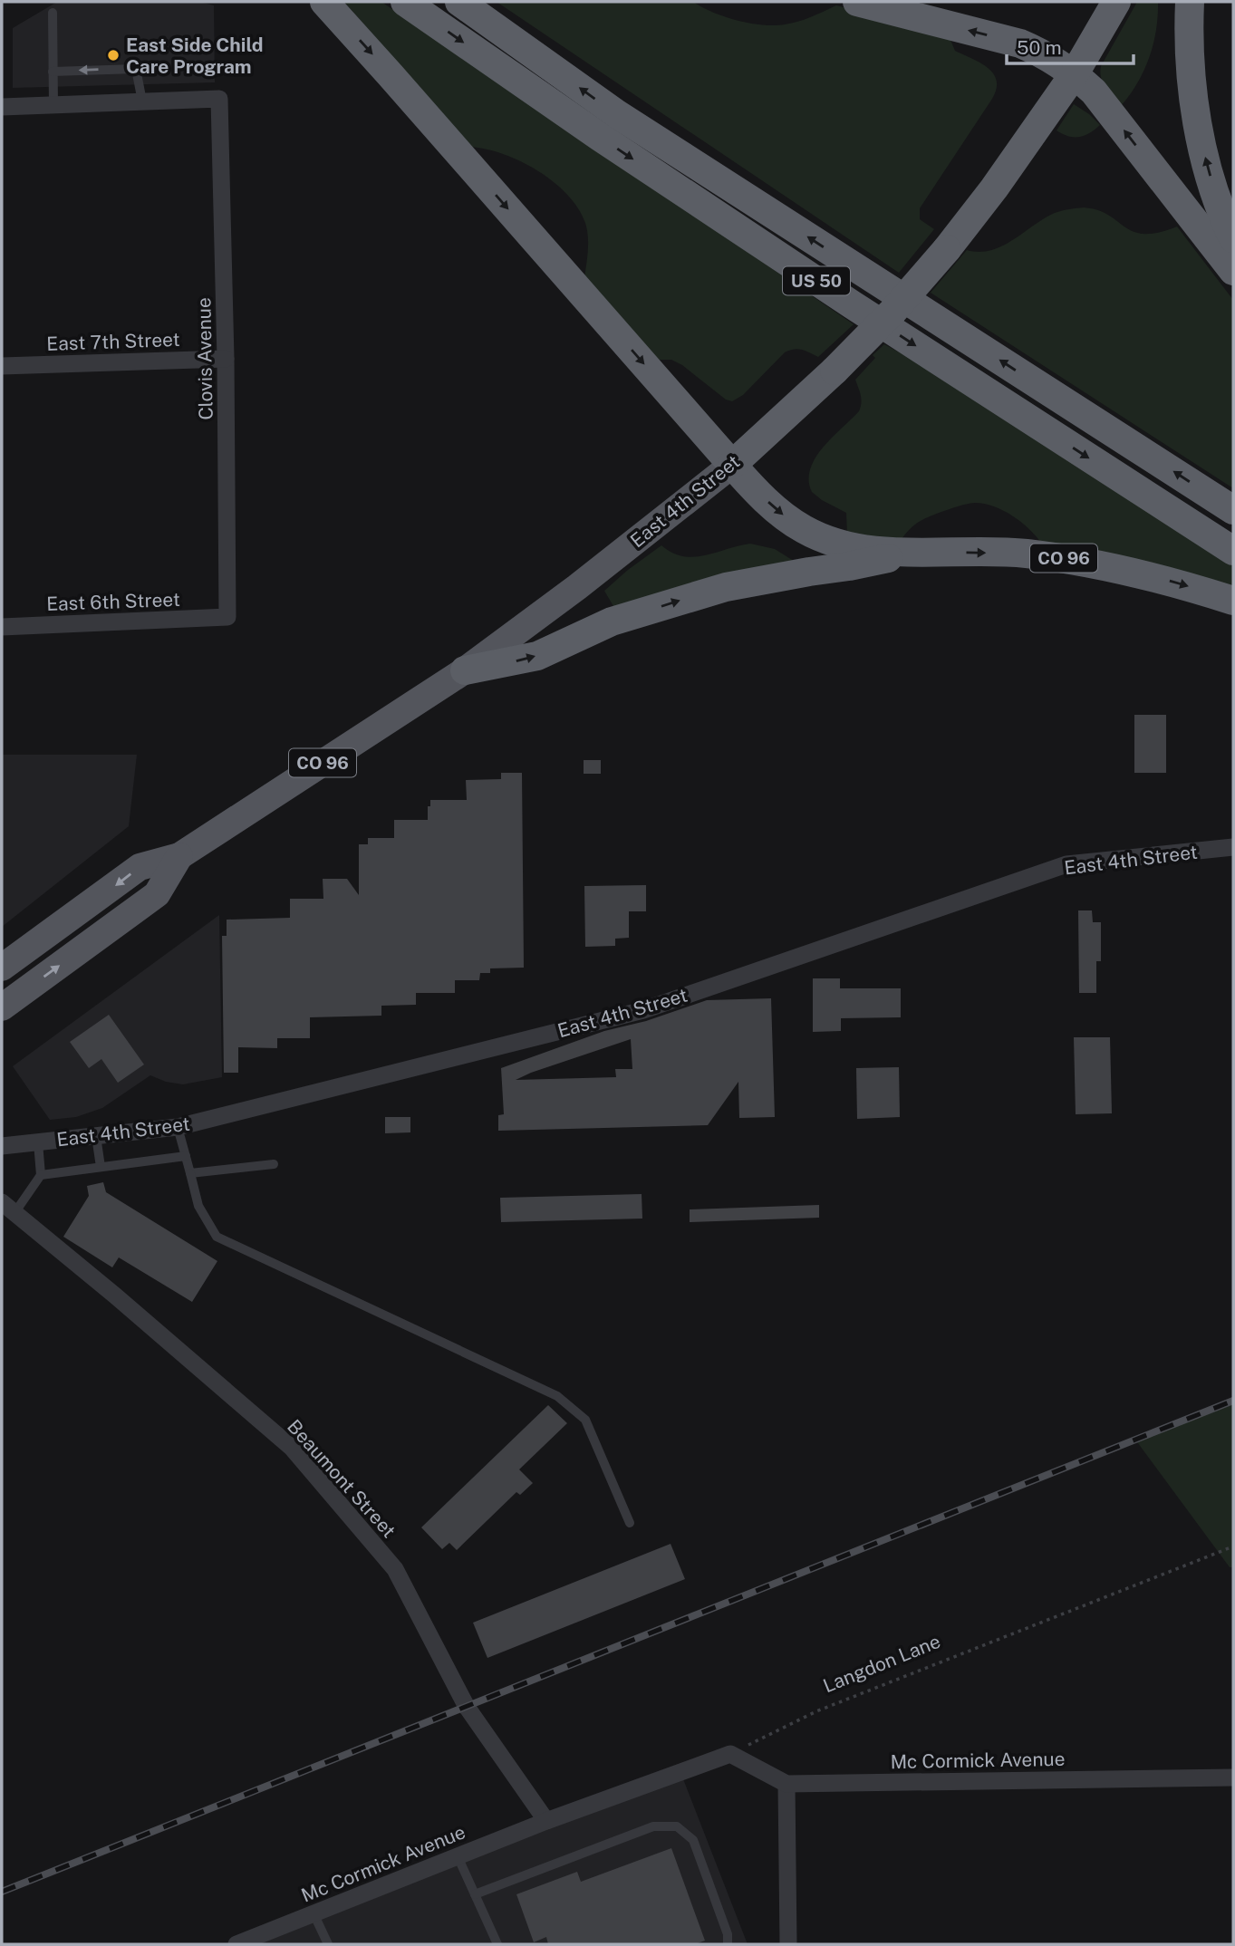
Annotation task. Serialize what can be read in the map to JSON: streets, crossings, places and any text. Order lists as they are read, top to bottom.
{
  "streets": {
    "highway": ["US 50", "East 4th Street", "CO 96"],
    "street": [
      "East 7th Street",
      "Clovis Avenue",
      "East 6th Street",
      "Beaumont Street",
      "Mc Cormick Avenue"
    ],
    "path": ["Langdon Lane"]
  },
  "crossings": [
    ["East 7th Street", "Clovis Avenue"],
    ["Clovis Avenue", "East 6th Street"],
    ["East 4th Street", "CO 96"],
    ["Beaumont Street", "Mc Cormick Avenue"],
    ["Langdon Lane", "Mc Cormick Avenue"]
  ],
  "places": ["East Side Child Care Program"],
  "scale_bar": "50 m"
}
